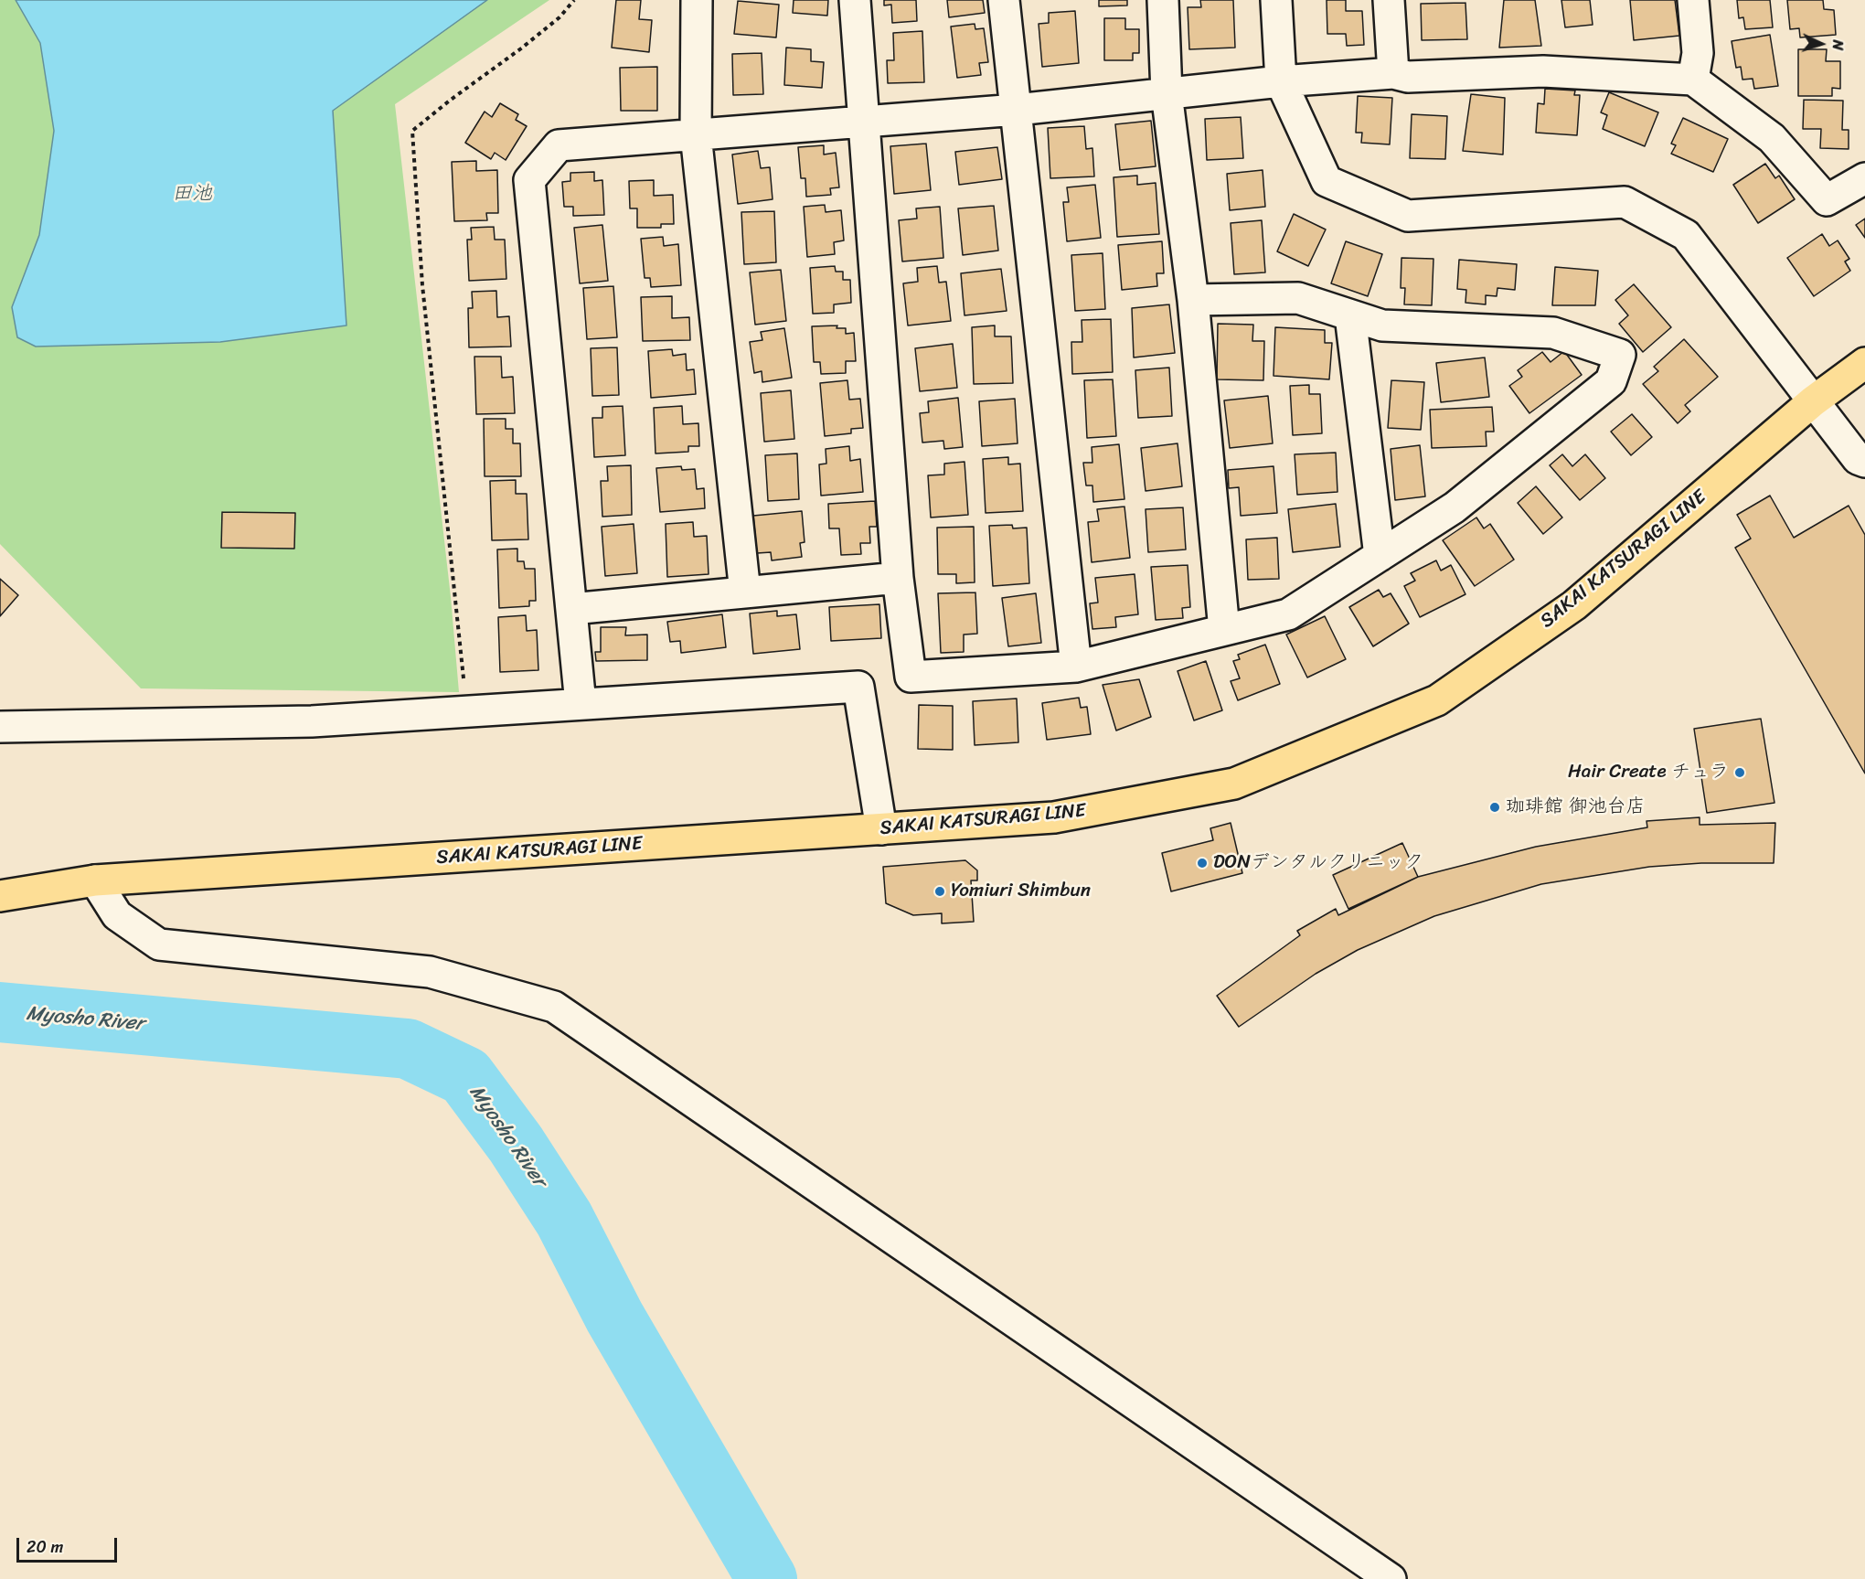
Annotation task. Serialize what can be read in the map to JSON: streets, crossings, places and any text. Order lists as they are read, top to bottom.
{
  "streets": {
    "main road": ["SAKAI KATSURAGI LINE"]
  },
  "water": ["田池", "Myosho River"],
  "places": [
    "Hair Create チュラ",
    "珈琲館 御池台店",
    "DONデンタルクリニック",
    "Yomiuri Shimbun"
  ],
  "scale_bar": "20 m",
  "north": "right"
}
